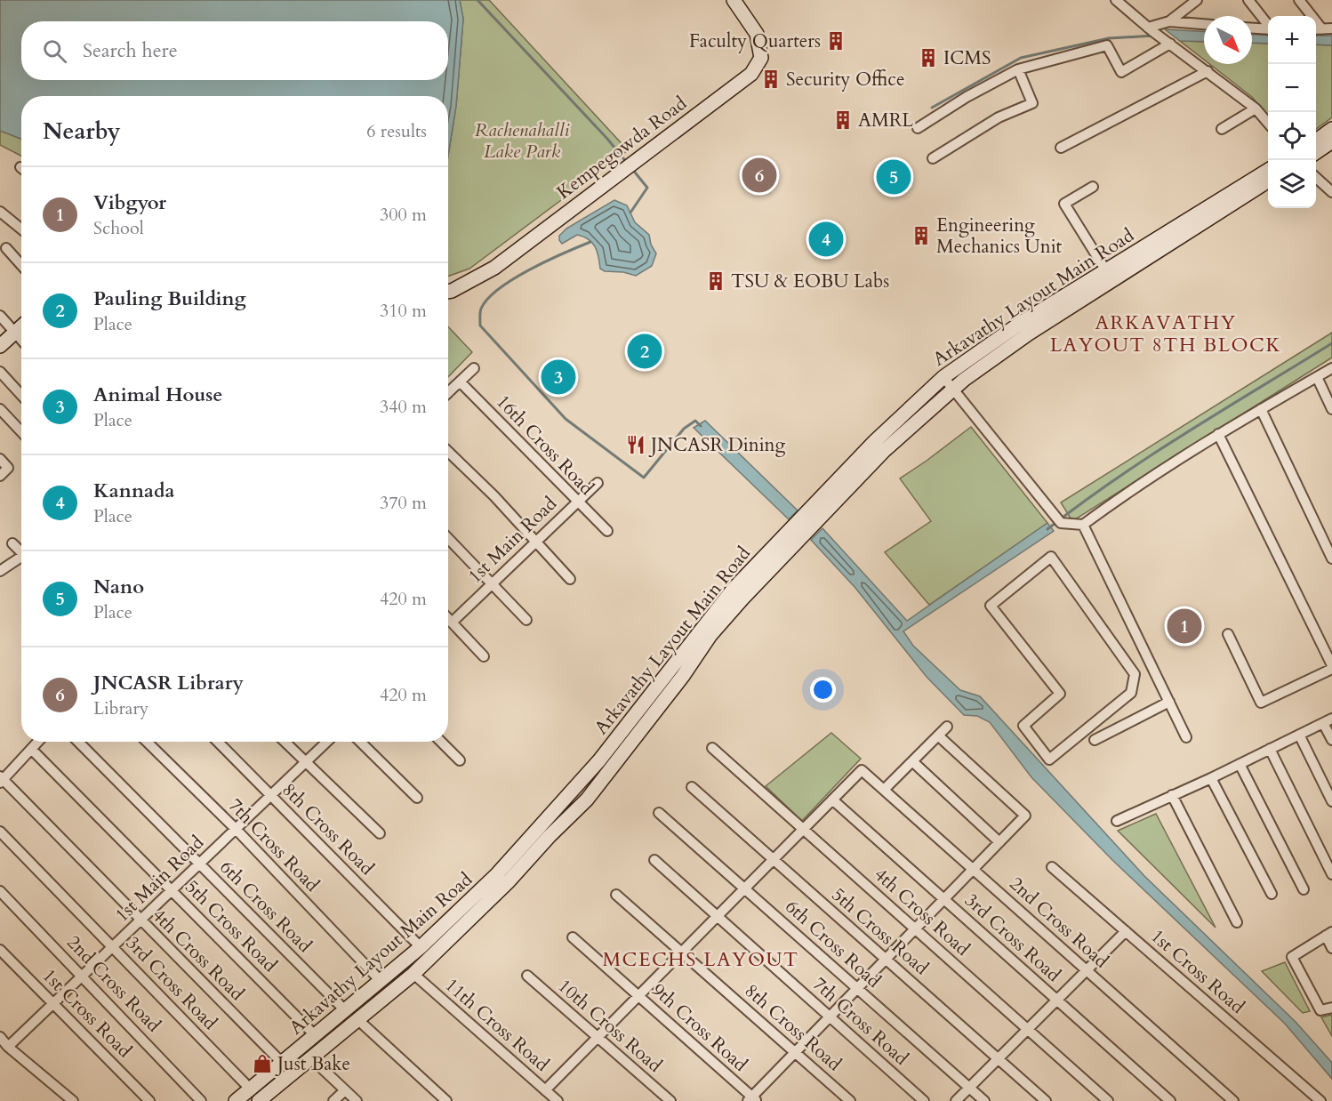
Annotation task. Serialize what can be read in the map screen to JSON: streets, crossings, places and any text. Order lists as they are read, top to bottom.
{
  "streets": {
    "main road": ["Kempegowda Road", "Arkavathy Layout Main Road"],
    "street": [
      "16th Cross Road",
      "1st Main Road",
      "8th Cross Road",
      "7th Cross Road",
      "6th Cross Road",
      "4th Cross Road",
      "2nd Cross Road",
      "5th Cross Road",
      "3rd Cross Road",
      "1st Cross Road",
      "11th Cross Road",
      "10th Cross Road",
      "9th Cross Road"
    ]
  },
  "crossings": [
    ["Arkavathy Layout Main Road", "8th Cross Road"],
    ["Arkavathy Layout Main Road", "7th Cross Road"],
    ["Arkavathy Layout Main Road", "6th Cross Road"],
    ["Arkavathy Layout Main Road", "4th Cross Road"],
    ["Arkavathy Layout Main Road", "5th Cross Road"],
    ["Arkavathy Layout Main Road", "3rd Cross Road"],
    ["Arkavathy Layout Main Road", "11th Cross Road"],
    ["16th Cross Road", "1st Main Road"],
    ["1st Main Road", "8th Cross Road"],
    ["1st Main Road", "7th Cross Road"],
    ["1st Main Road", "6th Cross Road"],
    ["1st Main Road", "4th Cross Road"],
    ["1st Main Road", "2nd Cross Road"],
    ["1st Main Road", "5th Cross Road"],
    ["1st Main Road", "3rd Cross Road"],
    ["1st Main Road", "1st Cross Road"],
    ["2nd Cross Road", "3rd Cross Road"]
  ],
  "districts": ["ARKAVATHY LAYOUT 8TH BLOCK", "MCECHS LAYOUT"],
  "parks": ["Rachenahalli Lake Park"],
  "places": {
    "building": [
      "Faculty Quarters",
      "ICMS",
      "Security Office",
      "AMRL",
      "Engineering Mechanics Unit",
      "TSU & EOBU Labs"
    ],
    "restaurant": ["JNCASR Dining"],
    "shop": ["Just Bake"]
  },
  "north": "bottom right",
  "page": {
    "map_buttons": ["+", "−"],
    "search": "Search here",
    "heading": ["Nearby", "6 results"],
    "pins": [
      "6",
      "5",
      "4",
      "2",
      "3",
      "1"
    ],
    "list": [
      {
        "mark": "1",
        "name": "Vibgyor",
        "note": "School",
        "value": "300 m"
      },
      {
        "mark": "2",
        "name": "Pauling Building",
        "note": "Place",
        "value": "310 m"
      },
      {
        "mark": "3",
        "name": "Animal House",
        "note": "Place",
        "value": "340 m"
      },
      {
        "mark": "4",
        "name": "Kannada",
        "note": "Place",
        "value": "370 m"
      },
      {
        "mark": "5",
        "name": "Nano",
        "note": "Place",
        "value": "420 m"
      },
      {
        "mark": "6",
        "name": "JNCASR Library",
        "note": "Library",
        "value": "420 m"
      }
    ]
  }
}
